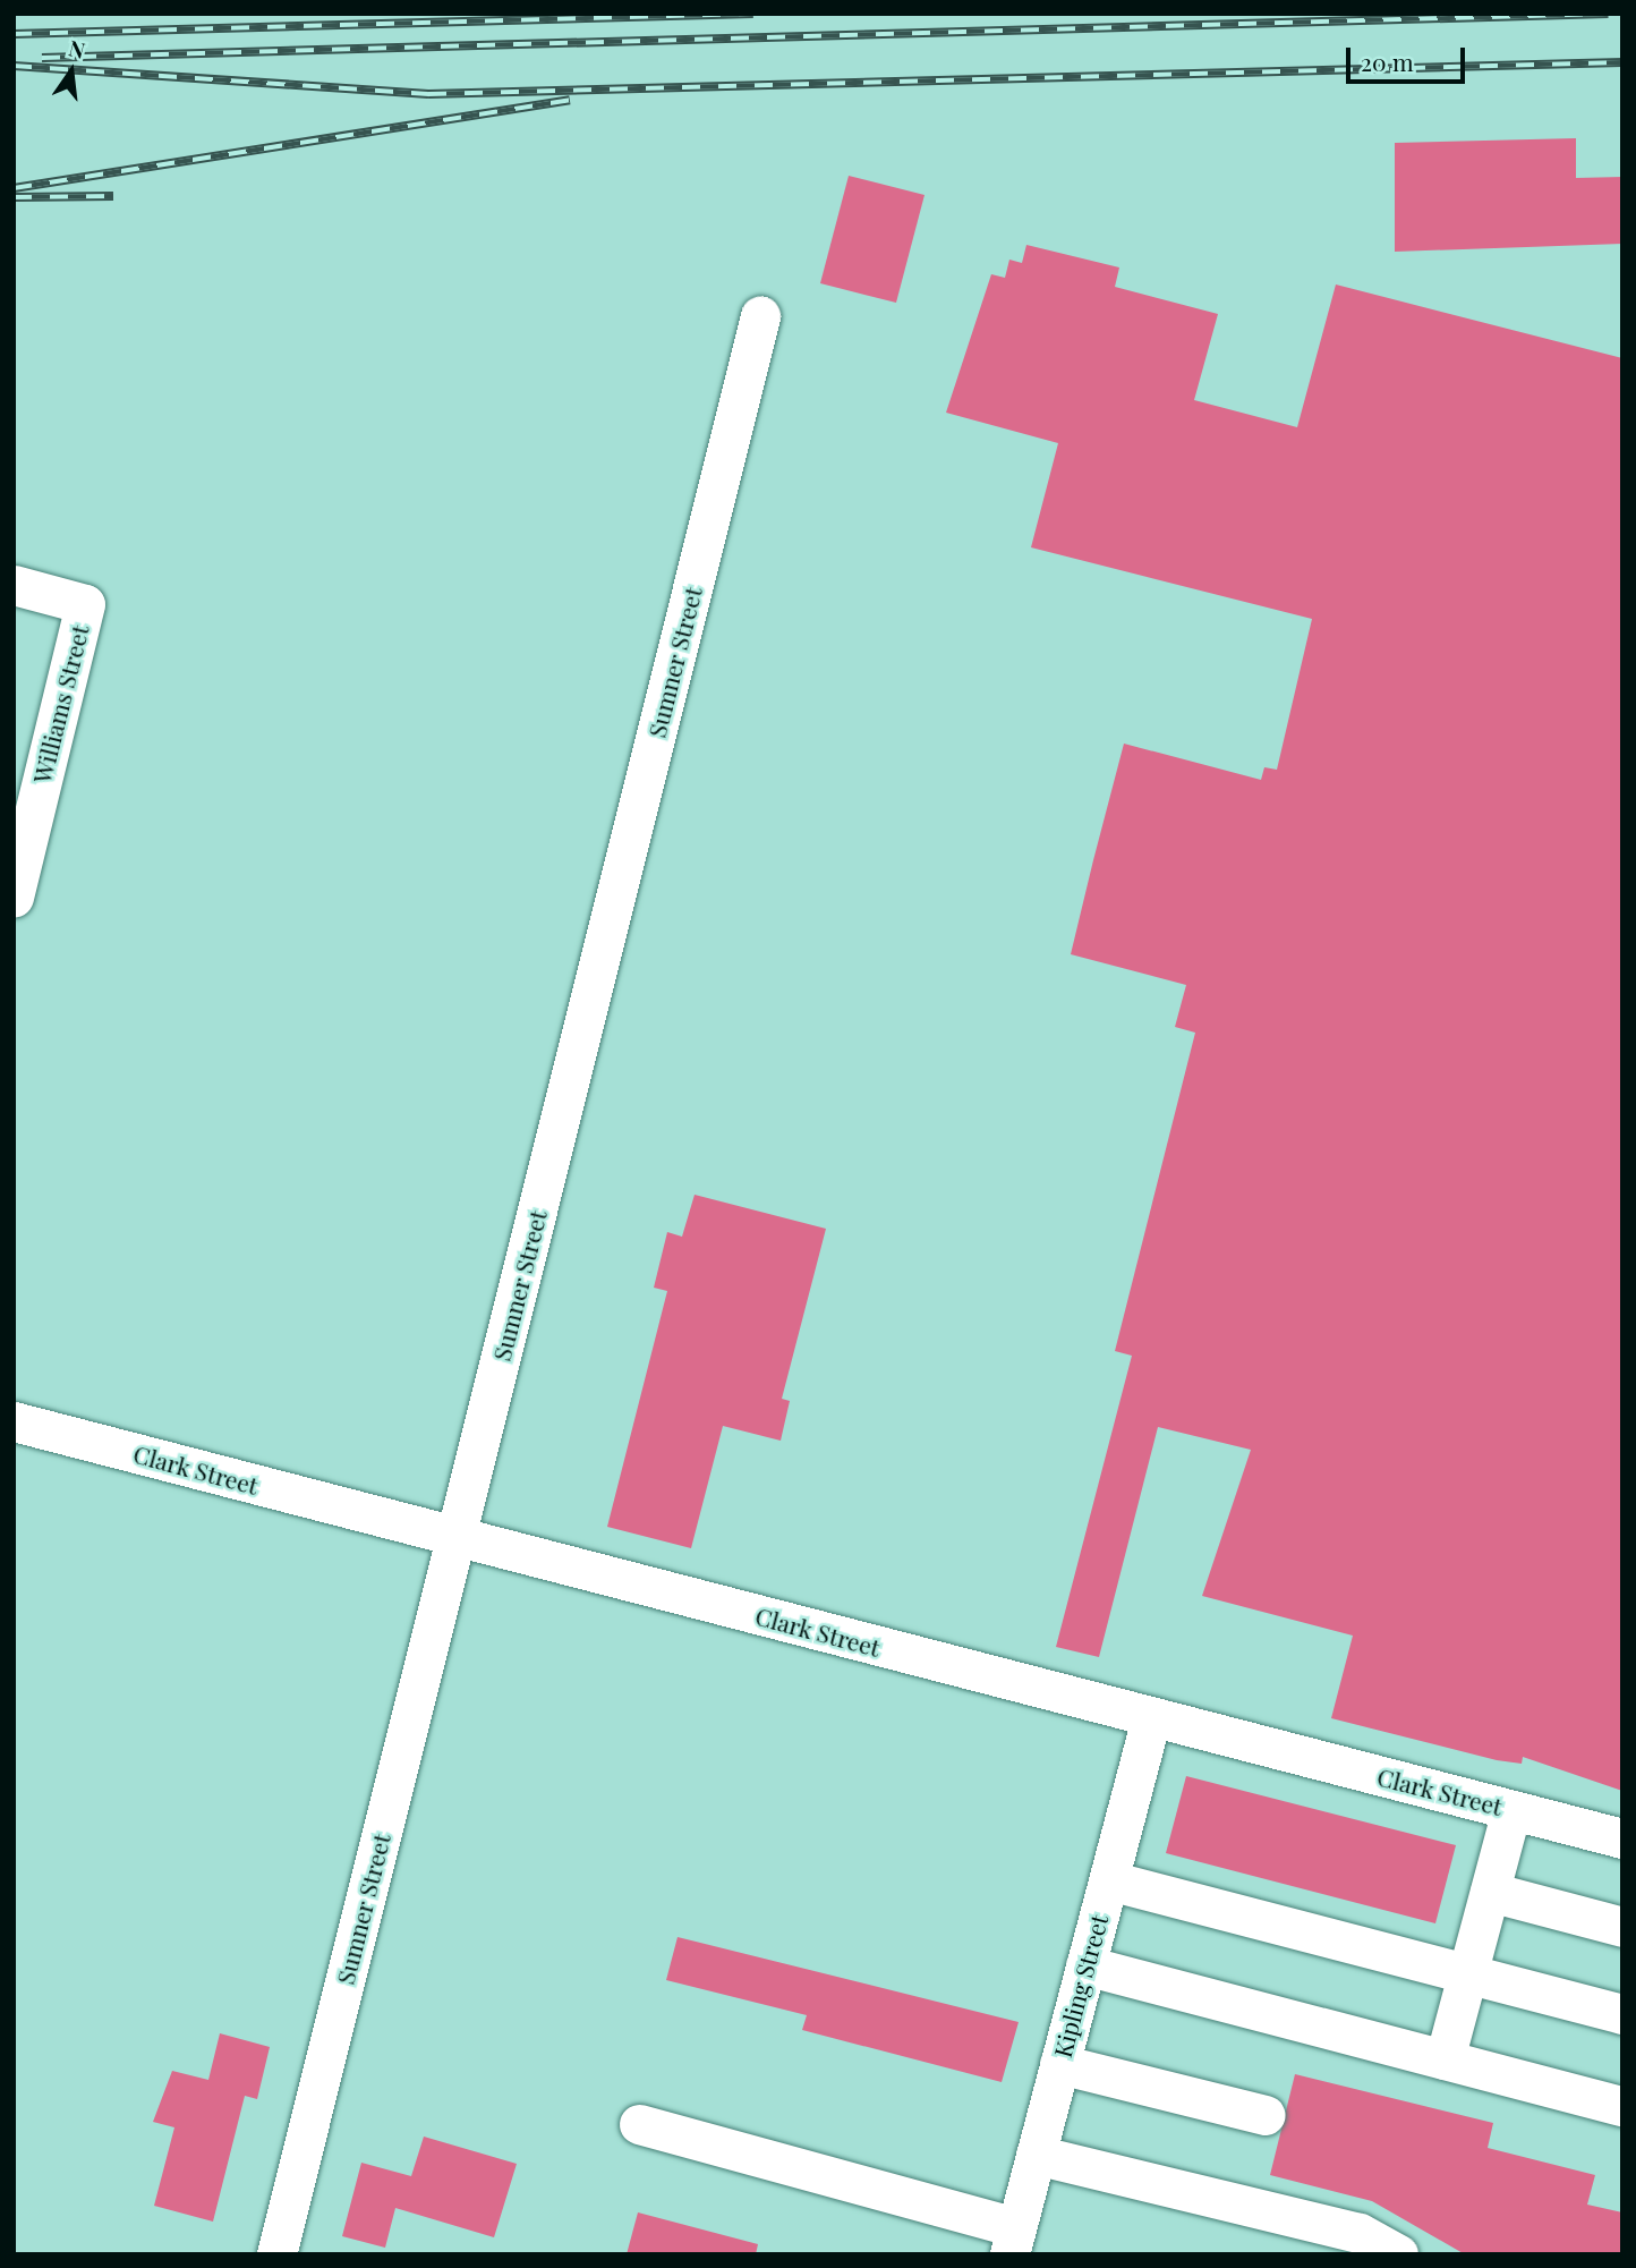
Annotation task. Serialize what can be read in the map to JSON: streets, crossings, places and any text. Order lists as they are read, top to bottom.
{
  "streets": {
    "street": [
      "Sumner Street",
      "Williams Street",
      "Clark Street",
      "Kipling Street"
    ]
  },
  "crossings": [
    ["Sumner Street", "Clark Street"],
    ["Clark Street", "Kipling Street"]
  ],
  "scale_bar": "20 m",
  "north": "top"
}
